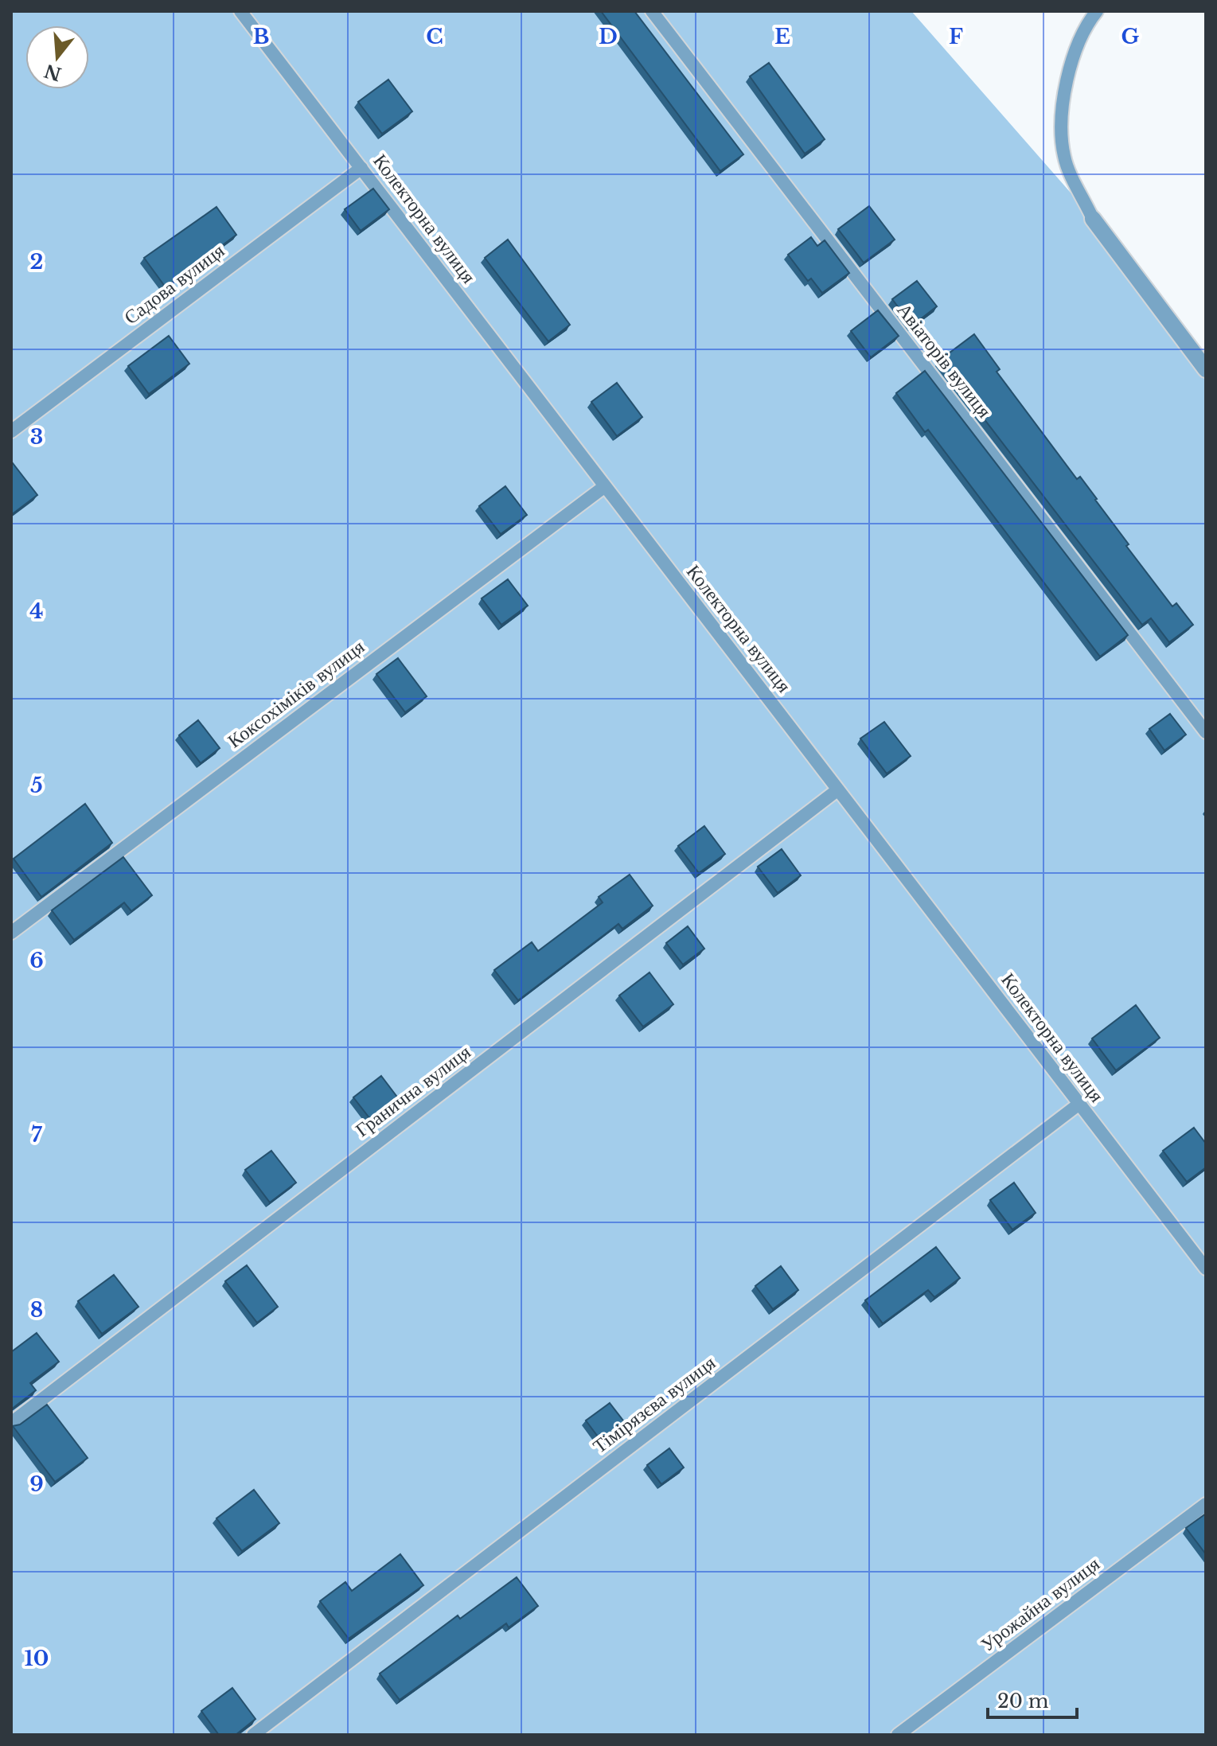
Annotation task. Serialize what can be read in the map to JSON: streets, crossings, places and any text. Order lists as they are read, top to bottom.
{
  "streets": {
    "lane": [
      "Колекторна вулиця",
      "Садова вулиця",
      "Авіаторів вулиця",
      "Коксохіміків вулиця",
      "Гранична вулиця",
      "Тімірязєва вулиця",
      "Урожайна вулиця"
    ]
  },
  "crossings": [
    ["Колекторна вулиця", "Садова вулиця"],
    ["Колекторна вулиця", "Коксохіміків вулиця"],
    ["Колекторна вулиця", "Гранична вулиця"],
    ["Колекторна вулиця", "Тімірязєва вулиця"]
  ],
  "scale_bar": "20 m",
  "north": "bottom",
  "grid": {
    "columns": [
      "B",
      "C",
      "D",
      "E",
      "F",
      "G"
    ],
    "rows": [
      "2",
      "3",
      "4",
      "5",
      "6",
      "7",
      "8",
      "9",
      "10"
    ]
  }
}
